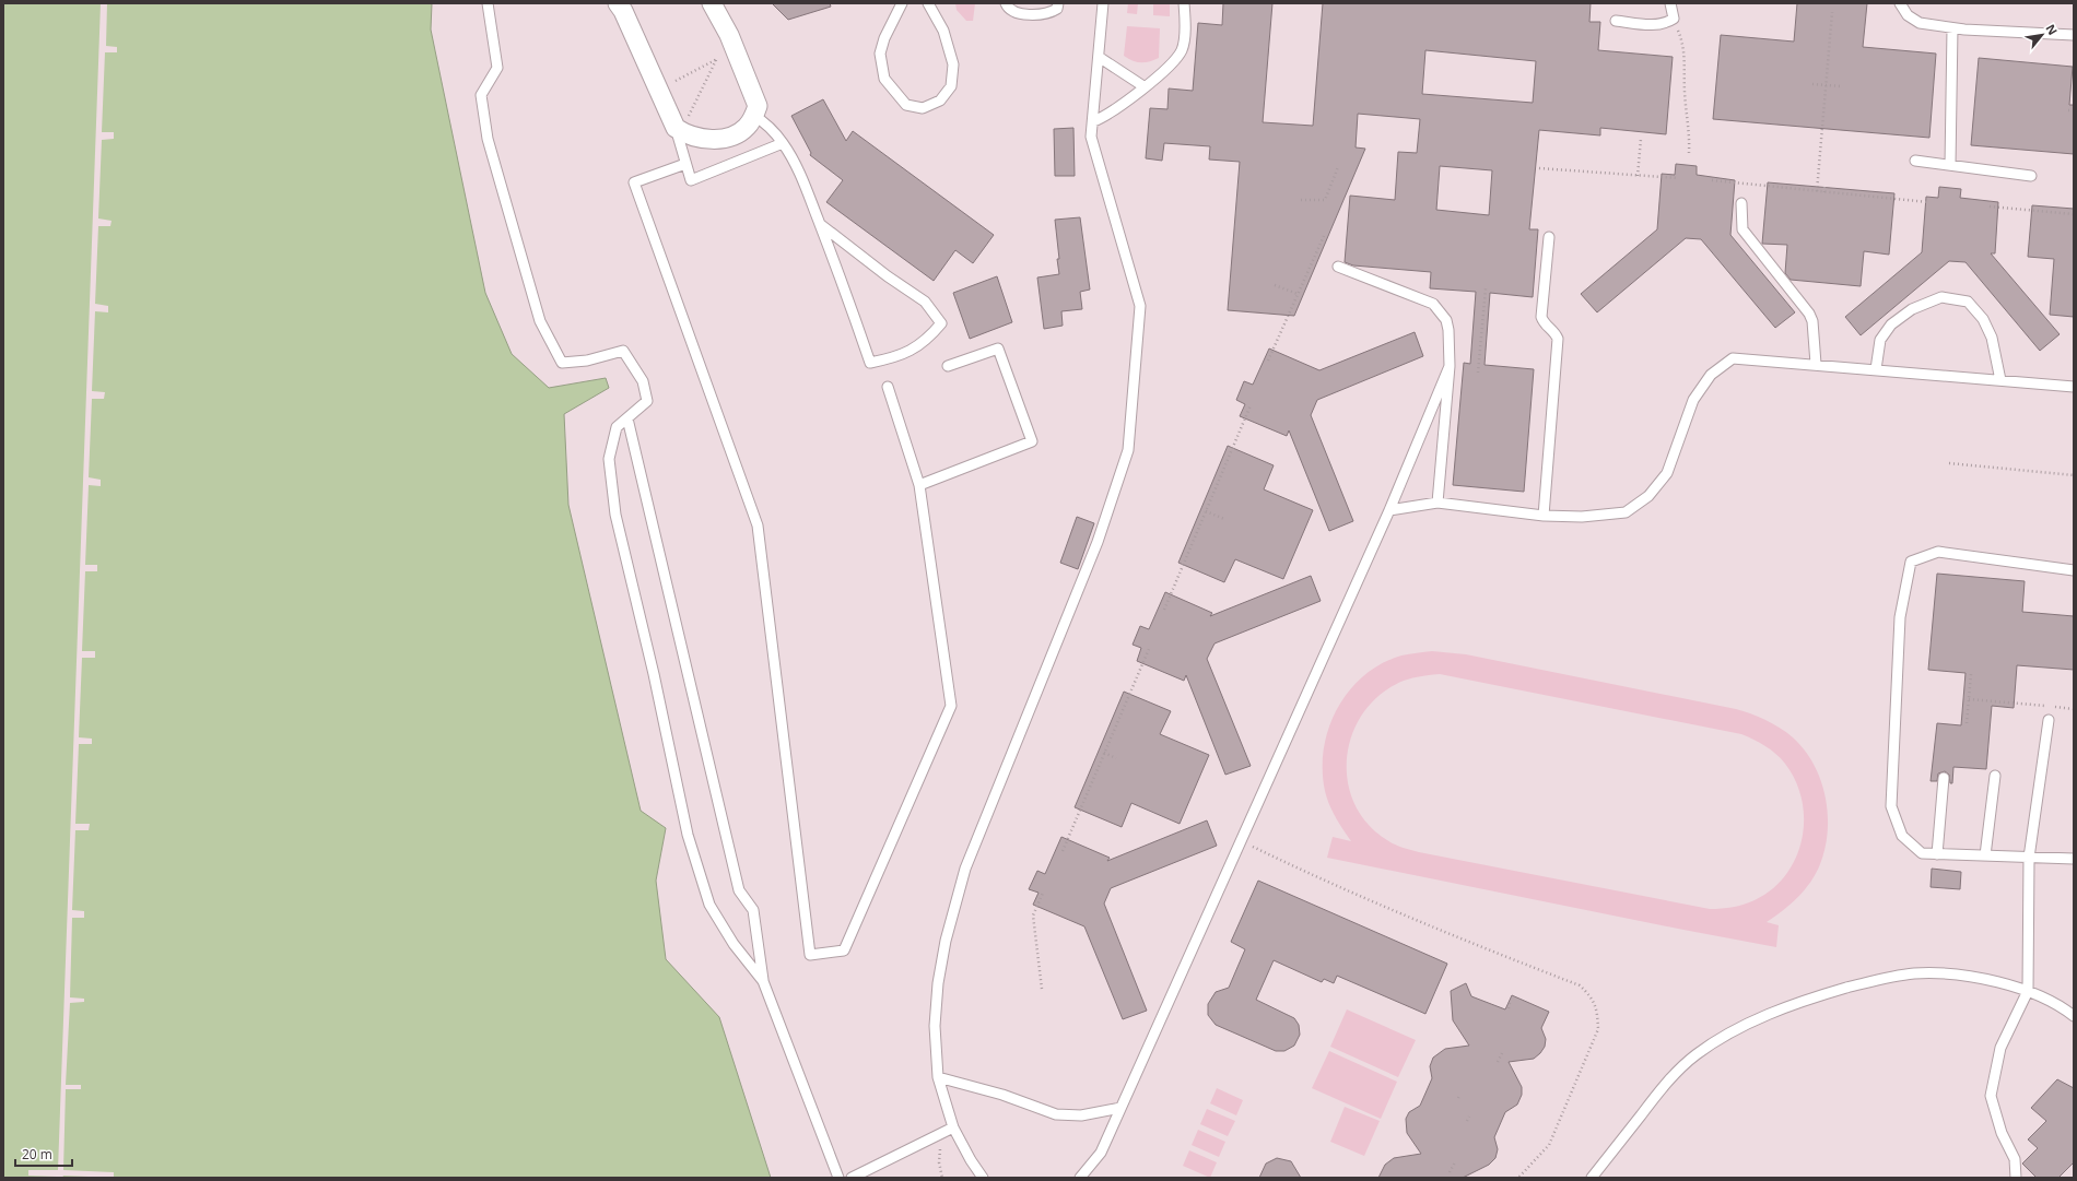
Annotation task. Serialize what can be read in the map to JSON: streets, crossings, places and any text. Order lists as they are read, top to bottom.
{
  "scale_bar": "20 m",
  "north": "top right"
}
